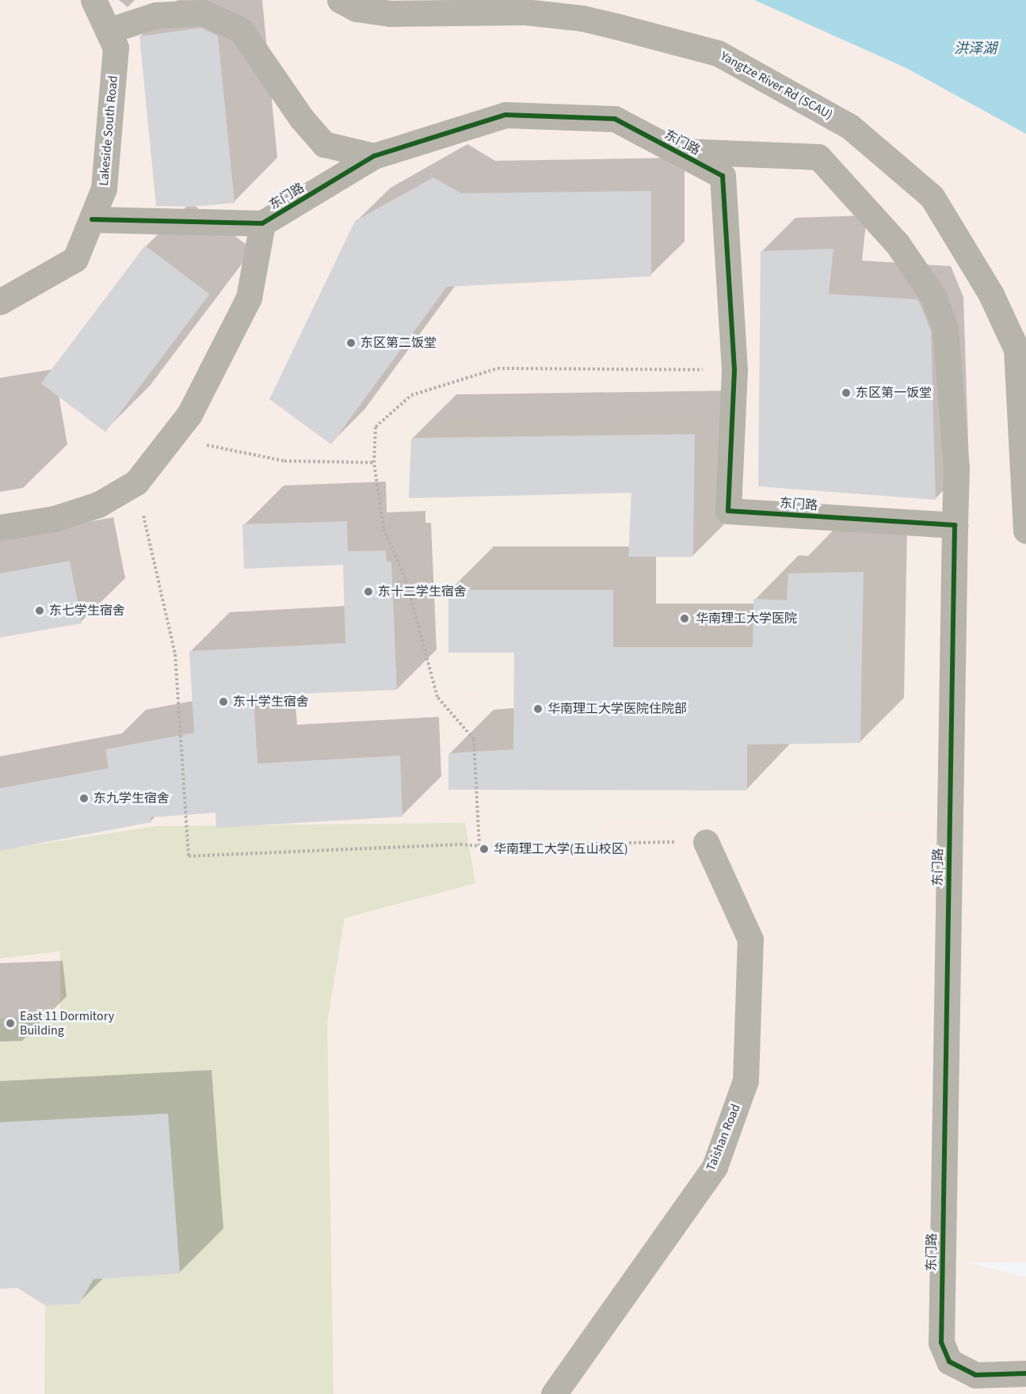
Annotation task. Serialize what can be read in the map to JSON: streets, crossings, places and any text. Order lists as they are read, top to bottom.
{
  "streets": {
    "street": [
      "Yangtze River Rd (SCAU)",
      "Lakeside South Road",
      "东门路",
      "Taishan Road"
    ]
  },
  "crossings": [
    ["Lakeside South Road", "东门路"]
  ],
  "water": ["洪泽湖"],
  "places": [
    "东区第二饭堂",
    "东区第一饭堂",
    "东十二学生宿舍",
    "东七学生宿舍",
    "华南理工大学医院",
    "东十学生宿舍",
    "华南理工大学医院住院部",
    "东九学生宿舍",
    "华南理工大学(五山校区)",
    "East 11 Dormitory Building"
  ]
}
